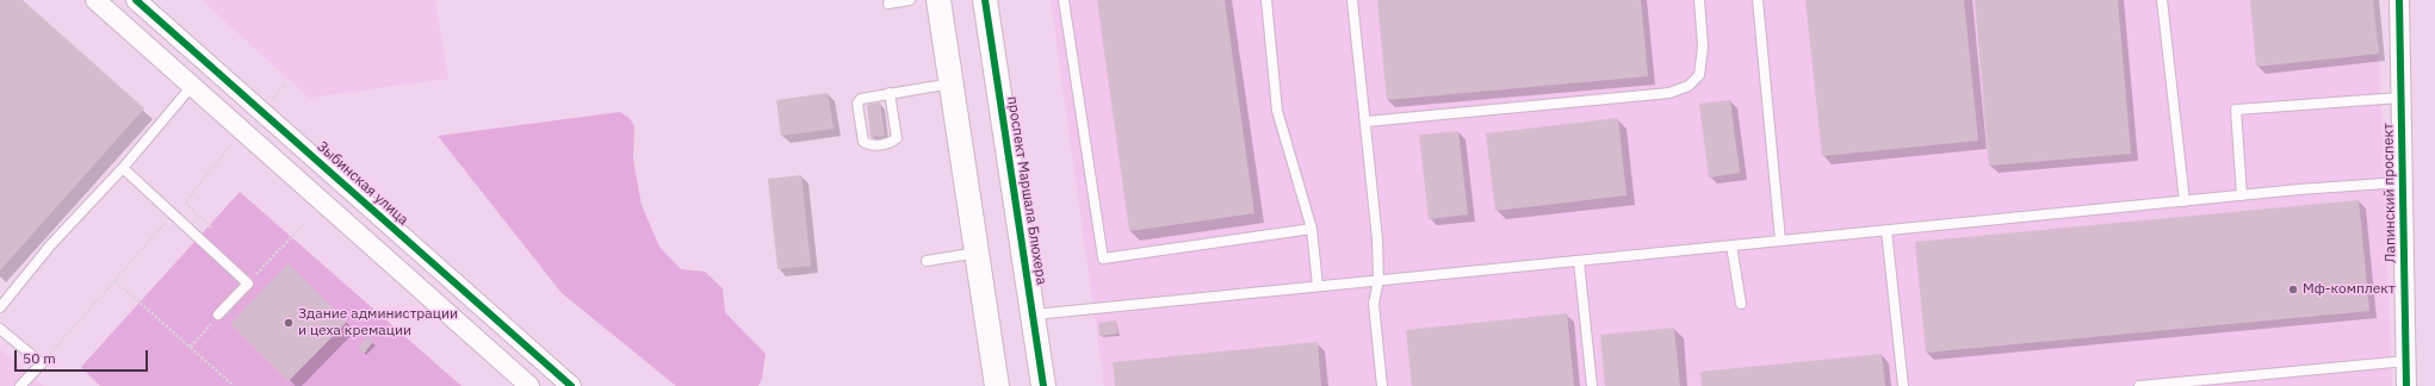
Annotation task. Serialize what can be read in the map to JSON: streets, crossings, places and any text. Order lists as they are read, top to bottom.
{
  "streets": {
    "street": ["Зыбинская улица", "проспект Маршала Блюхера", "Лапинский проспект"]
  },
  "places": ["Мф-комплект", "Здание администрации и цеха кремации"],
  "scale_bar": "50 m"
}
